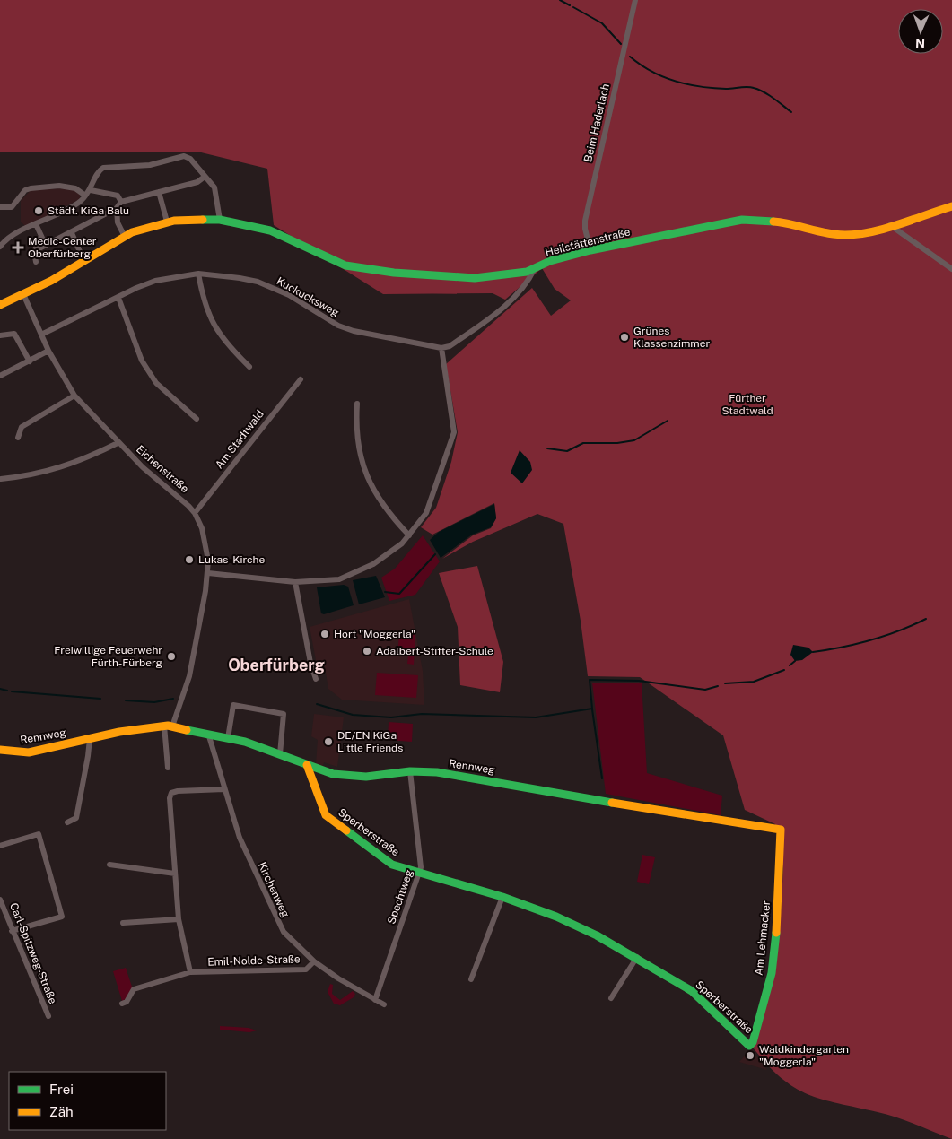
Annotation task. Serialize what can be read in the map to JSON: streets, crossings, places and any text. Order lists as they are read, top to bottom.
{
  "streets": {
    "street": [
      "Beim Haderlach",
      "Heilstättenstraße",
      "Kuckucksweg",
      "Am Stadtwald",
      "Eichenstraße",
      "Rennweg",
      "Sperberstraße",
      "Kirchenweg",
      "Spechtweg",
      "Am Lehmacker",
      "Carl-Spitzweg-Straße",
      "Emil-Nolde-Straße"
    ]
  },
  "crossings": [
    ["Beim Haderlach", "Heilstättenstraße"],
    ["Heilstättenstraße", "Eichenstraße"],
    ["Kuckucksweg", "Eichenstraße"],
    ["Am Stadtwald", "Eichenstraße"],
    ["Eichenstraße", "Rennweg"],
    ["Rennweg", "Sperberstraße"],
    ["Rennweg", "Kirchenweg"],
    ["Rennweg", "Spechtweg"],
    ["Rennweg", "Am Lehmacker"],
    ["Sperberstraße", "Spechtweg"],
    ["Sperberstraße", "Am Lehmacker"],
    ["Kirchenweg", "Spechtweg"],
    ["Kirchenweg", "Emil-Nolde-Straße"]
  ],
  "districts": ["Oberfürberg"],
  "parks": ["Fürther Stadtwald"],
  "places": {
    "other": [
      "Städt. KiGa Balu",
      "Grünes Klassenzimmer",
      "Lukas-Kirche",
      "Hort \"Moggerla\"",
      "Adalbert-Stifter-Schule",
      "Freiwillige Feuerwehr Fürth-Fürberg",
      "DE/EN KiGa Little Friends",
      "Waldkindergarten \"Moggerla\""
    ],
    "health": ["Medic-Center Oberfürberg"]
  },
  "legend": ["Frei", "Zäh"],
  "north": "bottom"
}
